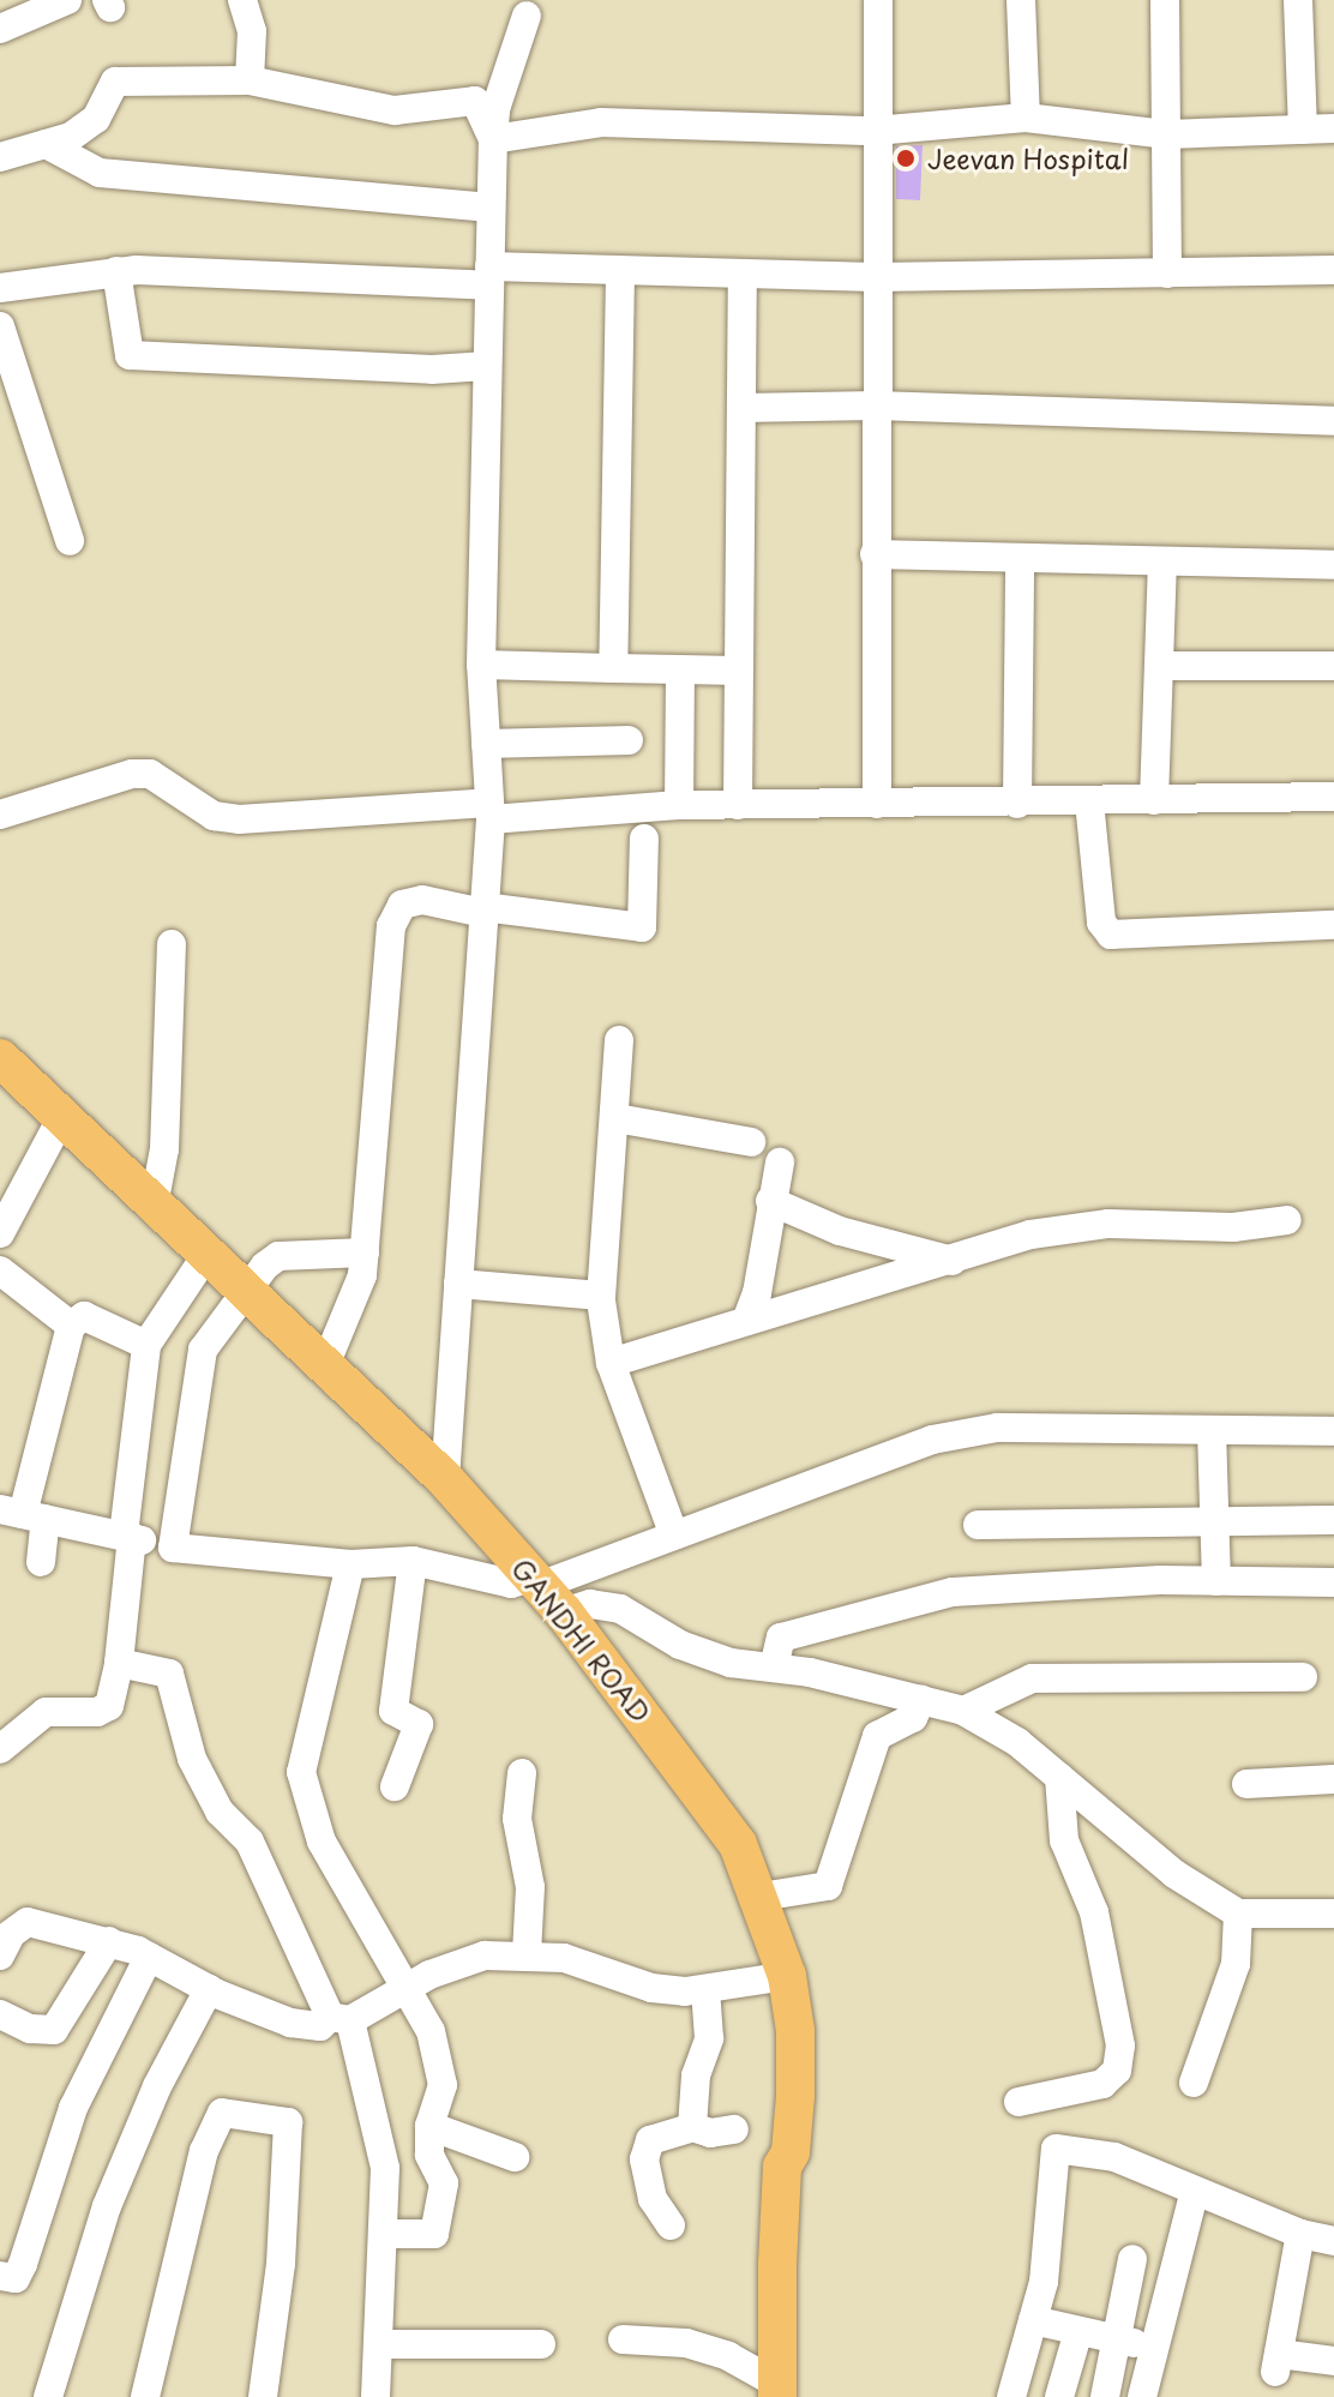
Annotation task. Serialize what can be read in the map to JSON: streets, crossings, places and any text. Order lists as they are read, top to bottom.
{
  "streets": {
    "main road": ["GANDHI ROAD"]
  },
  "places": ["Jeevan Hospital"]
}
